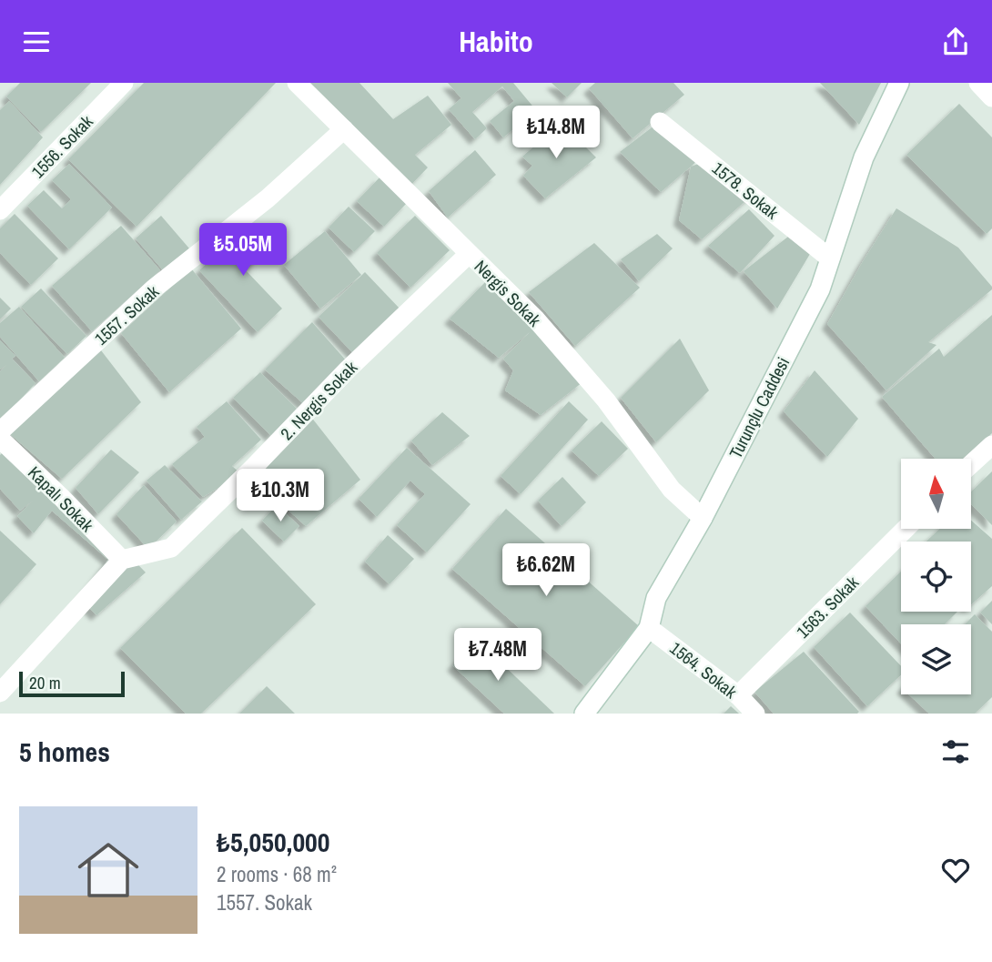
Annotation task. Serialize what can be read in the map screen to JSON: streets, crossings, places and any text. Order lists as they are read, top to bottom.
{
  "streets": {
    "street": [
      "1556. Sokak",
      "1578. Sokak",
      "Nergis Sokak",
      "1557. Sokak",
      "2. Nergis Sokak",
      "Turunçlu Caddesi",
      "Kapalı Sokak",
      "1563. Sokak",
      "1564. Sokak"
    ]
  },
  "crossings": [
    ["1578. Sokak", "Turunçlu Caddesi"],
    ["Nergis Sokak", "1557. Sokak"],
    ["Nergis Sokak", "2. Nergis Sokak"],
    ["Nergis Sokak", "Turunçlu Caddesi"],
    ["2. Nergis Sokak", "Kapalı Sokak"],
    ["Turunçlu Caddesi", "1564. Sokak"],
    ["1563. Sokak", "1564. Sokak"]
  ],
  "scale_bar": "20 m",
  "north": "top",
  "page": {
    "header": "Habito",
    "price": [
      "₺14.8M",
      "₺5.05M",
      "₺10.3M",
      "₺6.62M",
      "₺7.48M"
    ],
    "scale": "20 m",
    "heading": "5 homes",
    "list": [
      {
        "name": "₺5,050,000",
        "note": "2 rooms · 68 m² · 1557. Sokak"
      }
    ]
  }
}
